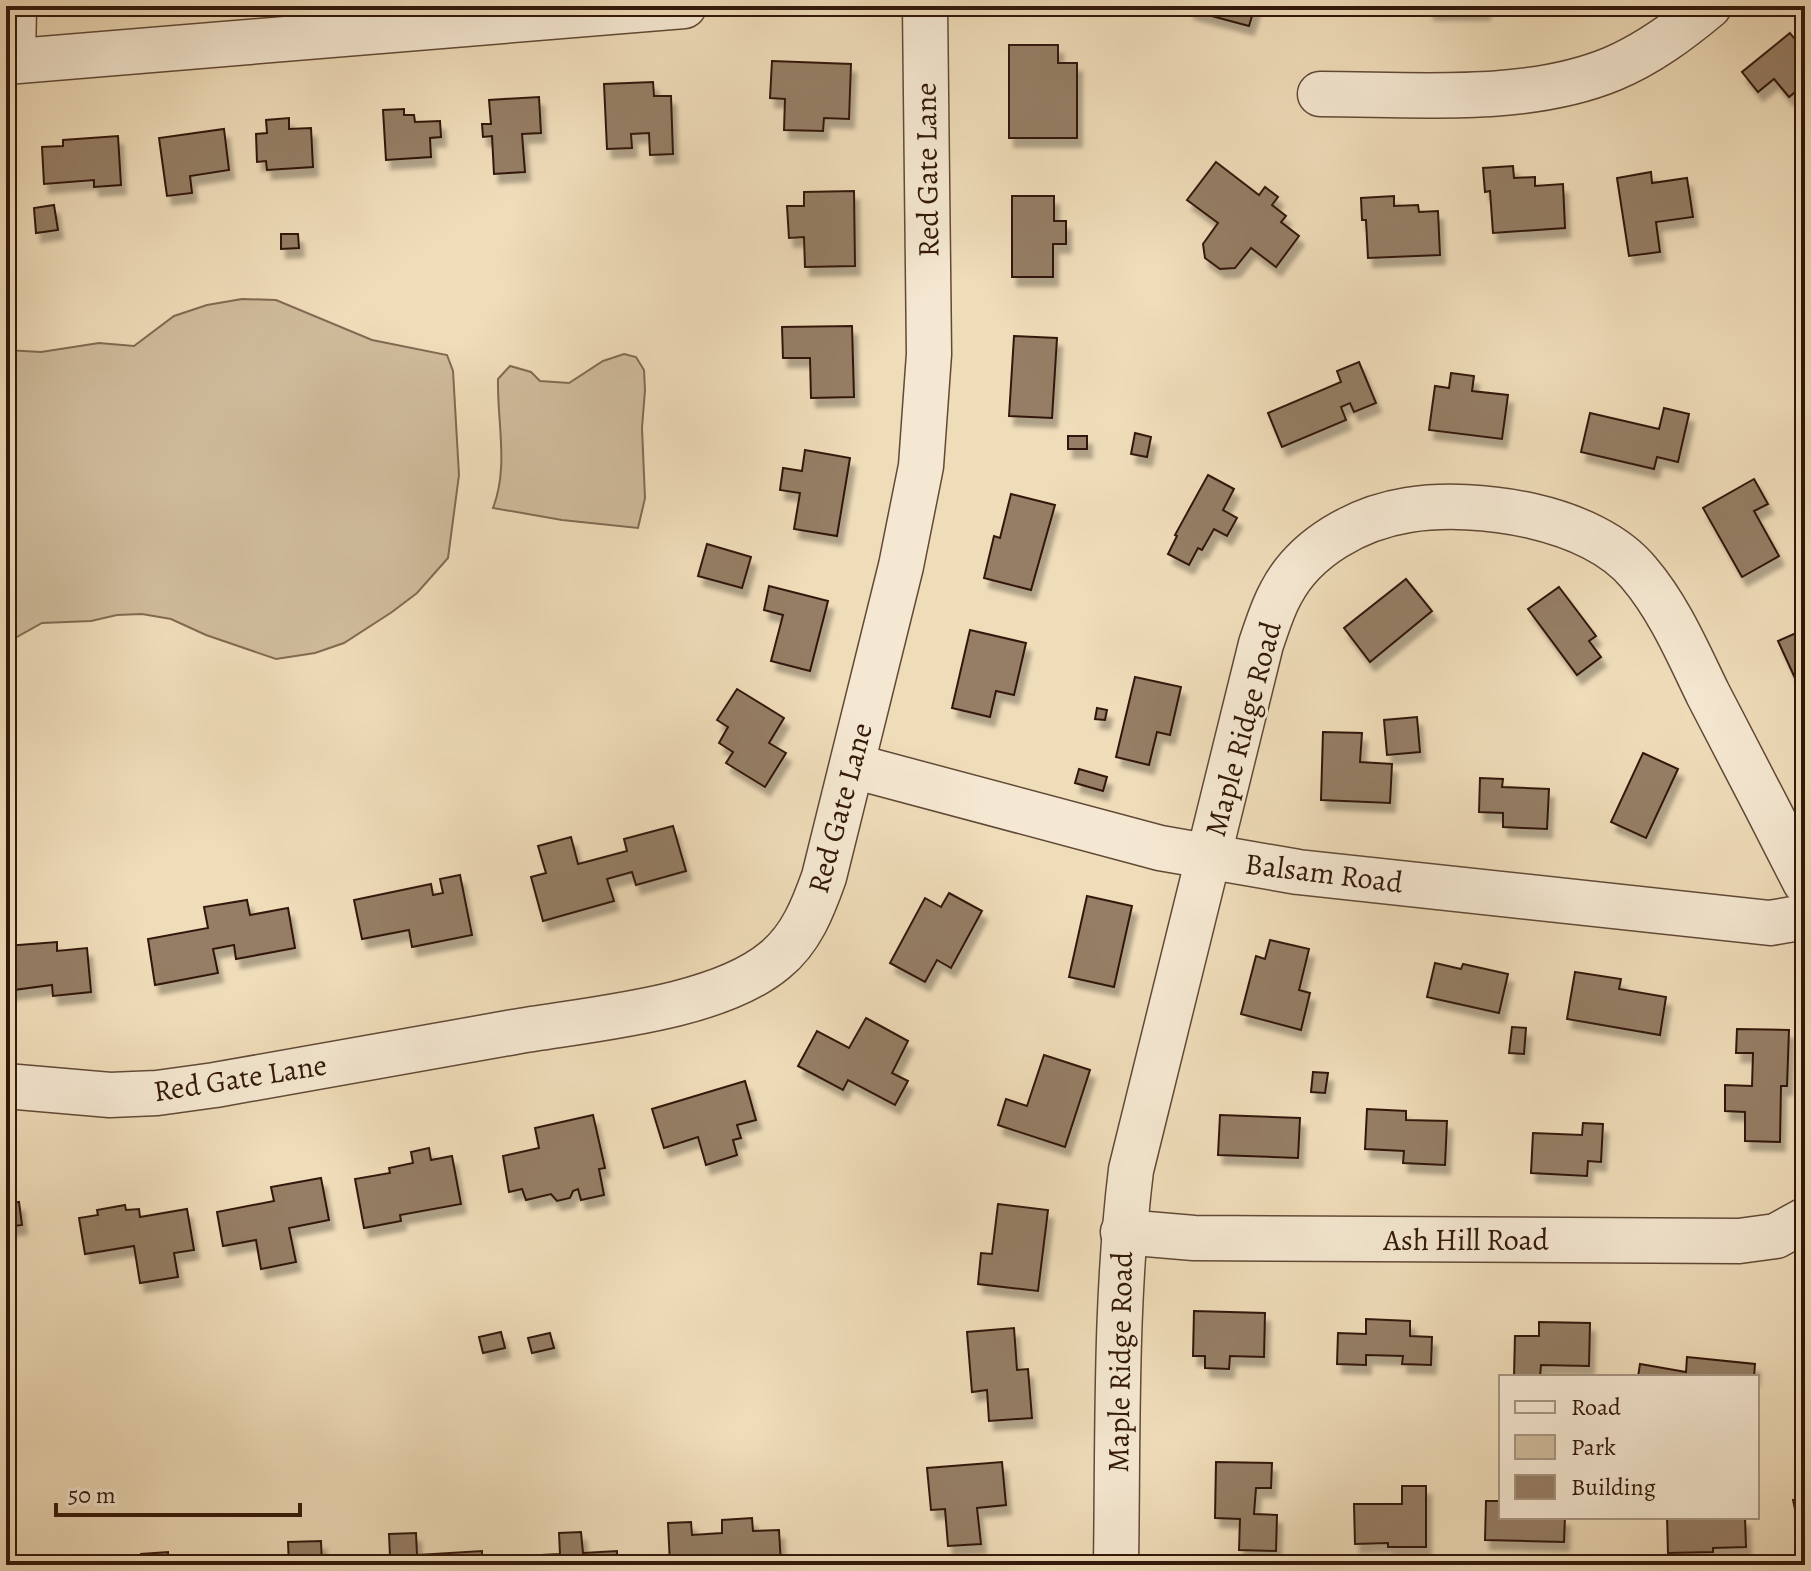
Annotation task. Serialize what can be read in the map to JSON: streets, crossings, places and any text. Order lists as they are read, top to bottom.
{
  "streets": {
    "street": [
      "Red Gate Lane",
      "Maple Ridge Road",
      "Balsam Road",
      "Ash Hill Road"
    ]
  },
  "crossings": [
    ["Red Gate Lane", "Balsam Road"],
    ["Maple Ridge Road", "Balsam Road"],
    ["Maple Ridge Road", "Ash Hill Road"]
  ],
  "legend": ["Road", "Park", "Building"],
  "scale_bar": "50 m"
}
